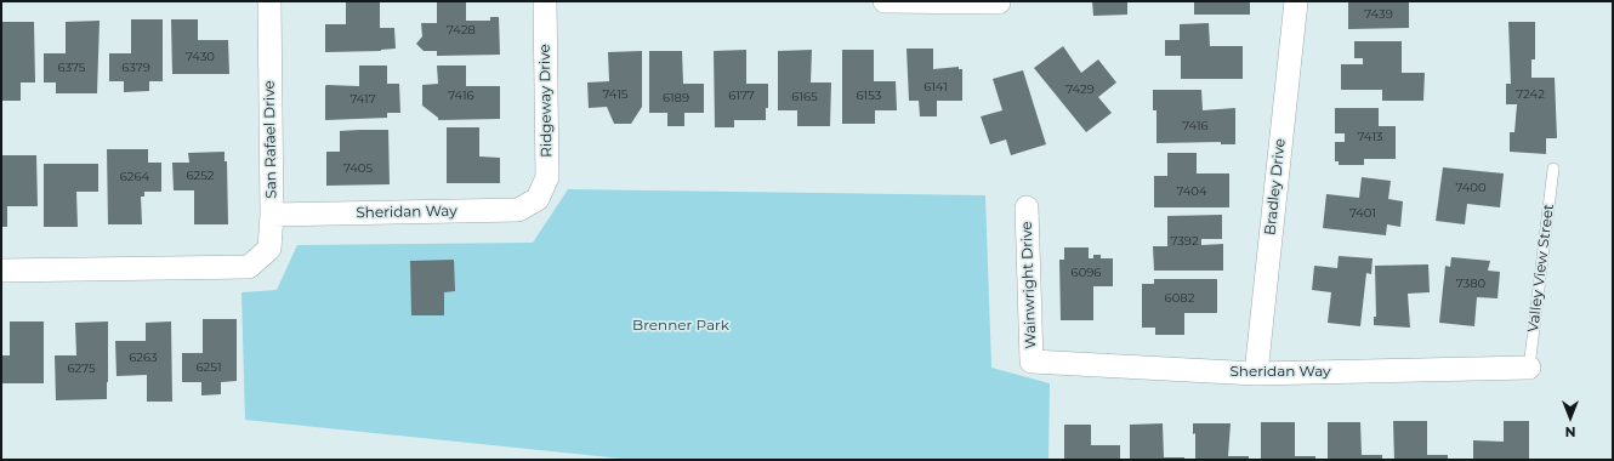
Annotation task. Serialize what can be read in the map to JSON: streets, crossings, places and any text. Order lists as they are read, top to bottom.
{
  "streets": {
    "street": [
      "Ridgeway Drive",
      "San Rafael Drive",
      "Bradley Drive",
      "Sheridan Way",
      "Wainwright Drive"
    ],
    "lane": ["Valley View Street"]
  },
  "crossings": [
    ["Ridgeway Drive", "Sheridan Way"],
    ["San Rafael Drive", "Sheridan Way"],
    ["Bradley Drive", "Sheridan Way"],
    ["Sheridan Way", "Valley View Street"],
    ["Sheridan Way", "Wainwright Drive"]
  ],
  "parks": ["Brenner Park"],
  "house_numbers": [
    "7439",
    "7428",
    "7430",
    "6375",
    "6379",
    "6141",
    "7429",
    "7415",
    "7242",
    "7416",
    "6177",
    "6153",
    "6165",
    "6189",
    "7417",
    "7416",
    "7413",
    "7405",
    "6252",
    "6264",
    "7400",
    "7404",
    "7401",
    "7392",
    "6096",
    "7380",
    "6082",
    "6263",
    "6251",
    "6275"
  ],
  "north": "bottom"
}
